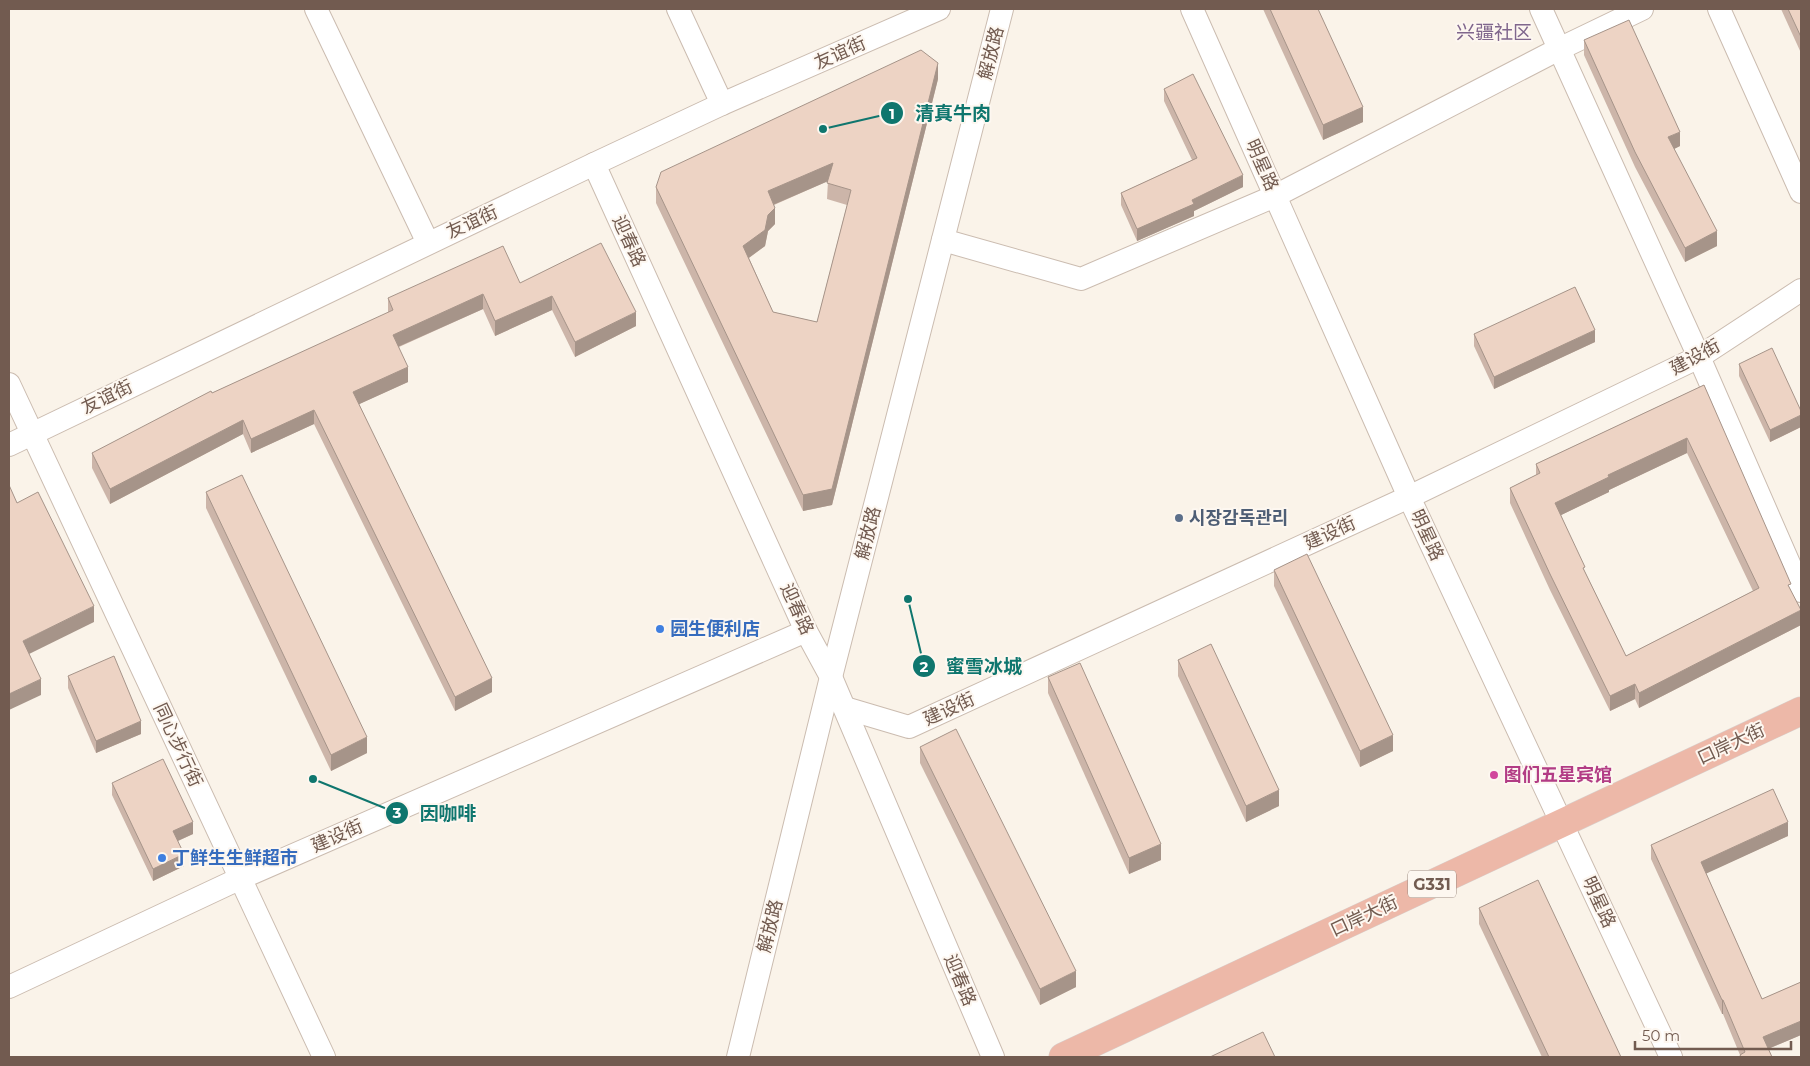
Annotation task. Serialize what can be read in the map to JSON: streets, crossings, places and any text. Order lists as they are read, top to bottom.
{
  "streets": {
    "highway": ["口岸大街", "G331"],
    "street": [
      "友谊街",
      "解放路",
      "明星路",
      "迎春路",
      "建设街",
      "同心步行街"
    ]
  },
  "crossings": [
    ["友谊街", "迎春路"],
    ["友谊街", "同心步行街"],
    ["解放路", "迎春路"],
    ["明星路", "建设街"],
    ["明星路", "口岸大街"],
    ["迎春路", "建设街"],
    ["建设街", "同心步行街"]
  ],
  "districts": ["兴疆社区"],
  "places": [
    "清真牛肉",
    "시장감독관리",
    "蜜雪冰城",
    "园生便利店",
    "图们五星宾馆",
    "因咖啡",
    "丁鲜生生鲜超市"
  ],
  "scale_bar": "50 m"
}
